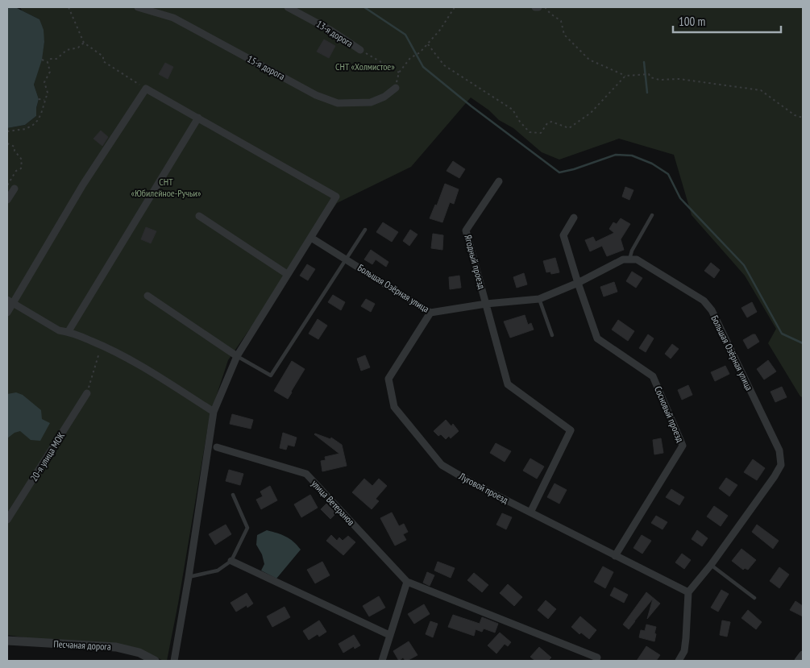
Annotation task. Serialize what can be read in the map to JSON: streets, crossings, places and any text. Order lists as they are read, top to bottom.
{
  "streets": {
    "street": [
      "13-я дорога",
      "15-я дорога",
      "Ягодный проезд",
      "Большая Озёрная улица",
      "Сосновый проезд",
      "20-я улица МОК",
      "Луговой проезд",
      "улица Ветеранов",
      "Песчаная дорога"
    ]
  },
  "crossings": [
    ["Ягодный проезд", "Большая Озёрная улица"],
    ["Ягодный проезд", "Луговой проезд"],
    ["Большая Озёрная улица", "Сосновый проезд"],
    ["Большая Озёрная улица", "Луговой проезд"],
    ["Сосновый проезд", "Луговой проезд"]
  ],
  "parks": ["СНТ «Холмистое»", "СНТ «Юбилейное-Ручьи»"],
  "scale_bar": "100 m"
}
